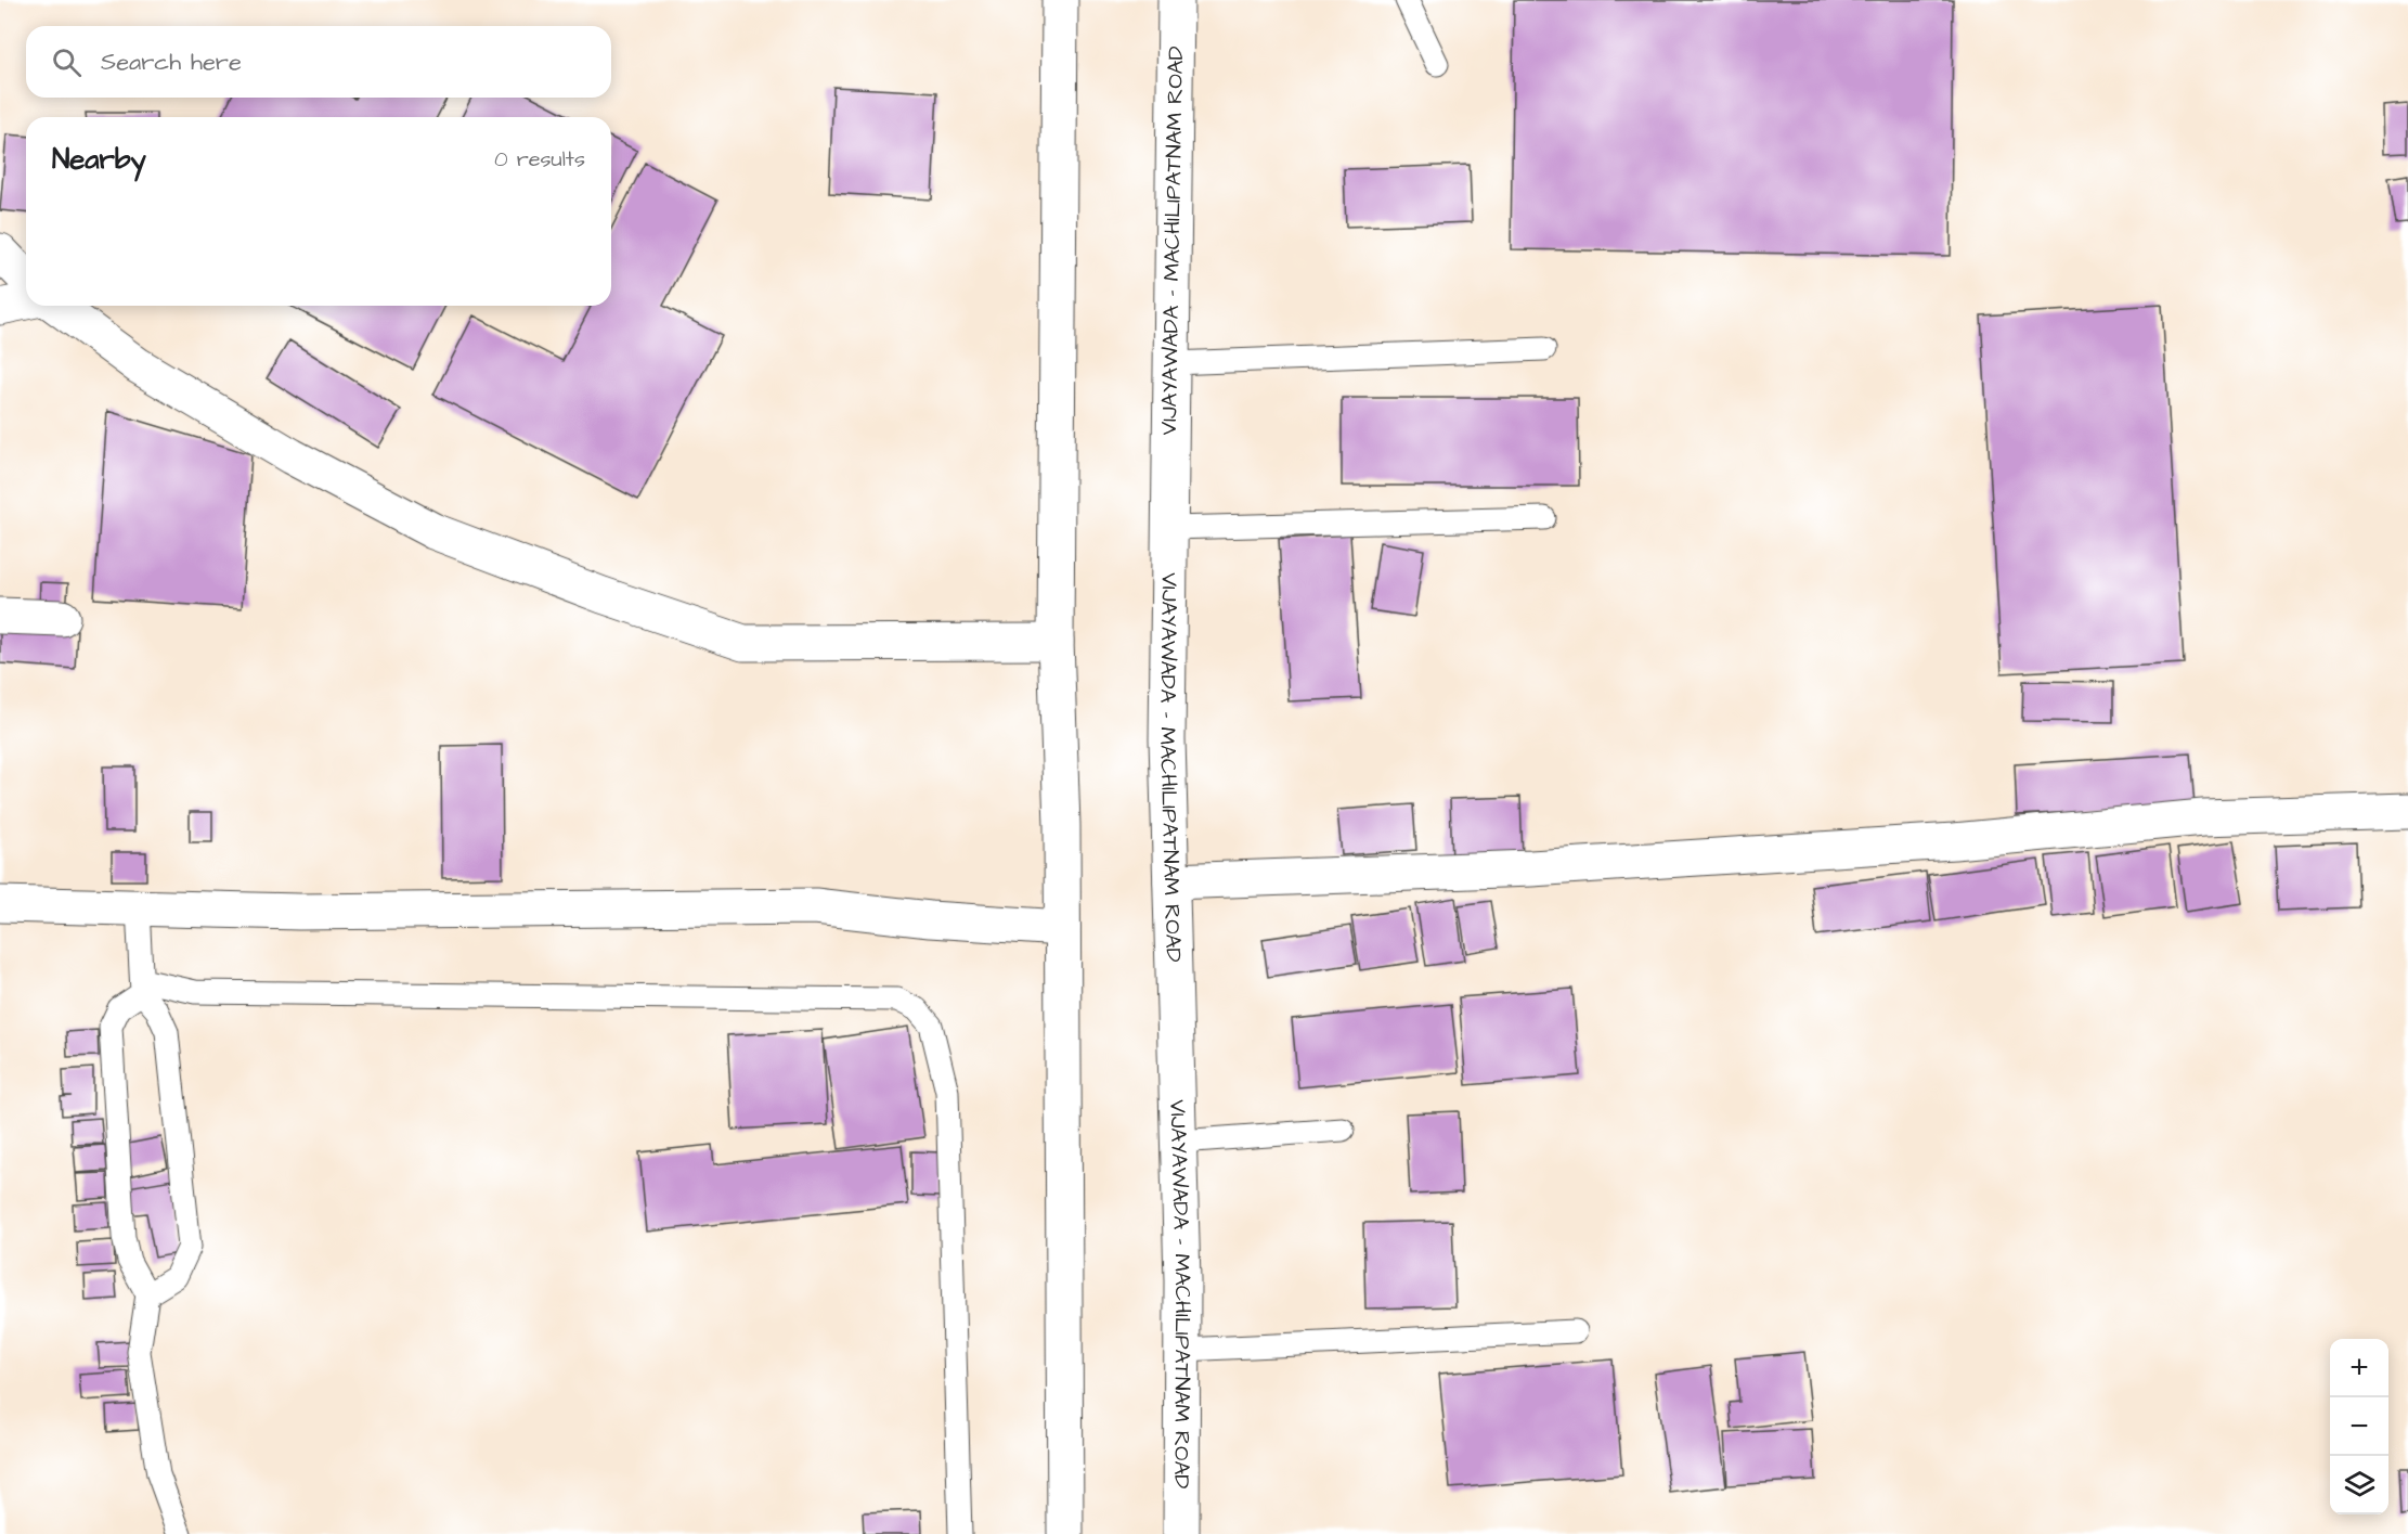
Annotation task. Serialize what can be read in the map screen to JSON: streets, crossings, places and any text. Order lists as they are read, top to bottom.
{
  "streets": {
    "main road": ["VIJAYAWADA - MACHILIPATNAM ROAD"]
  },
  "page": {
    "search": "Search here",
    "heading": ["Nearby", "0 results"],
    "map_buttons": ["+", "−"]
  }
}
